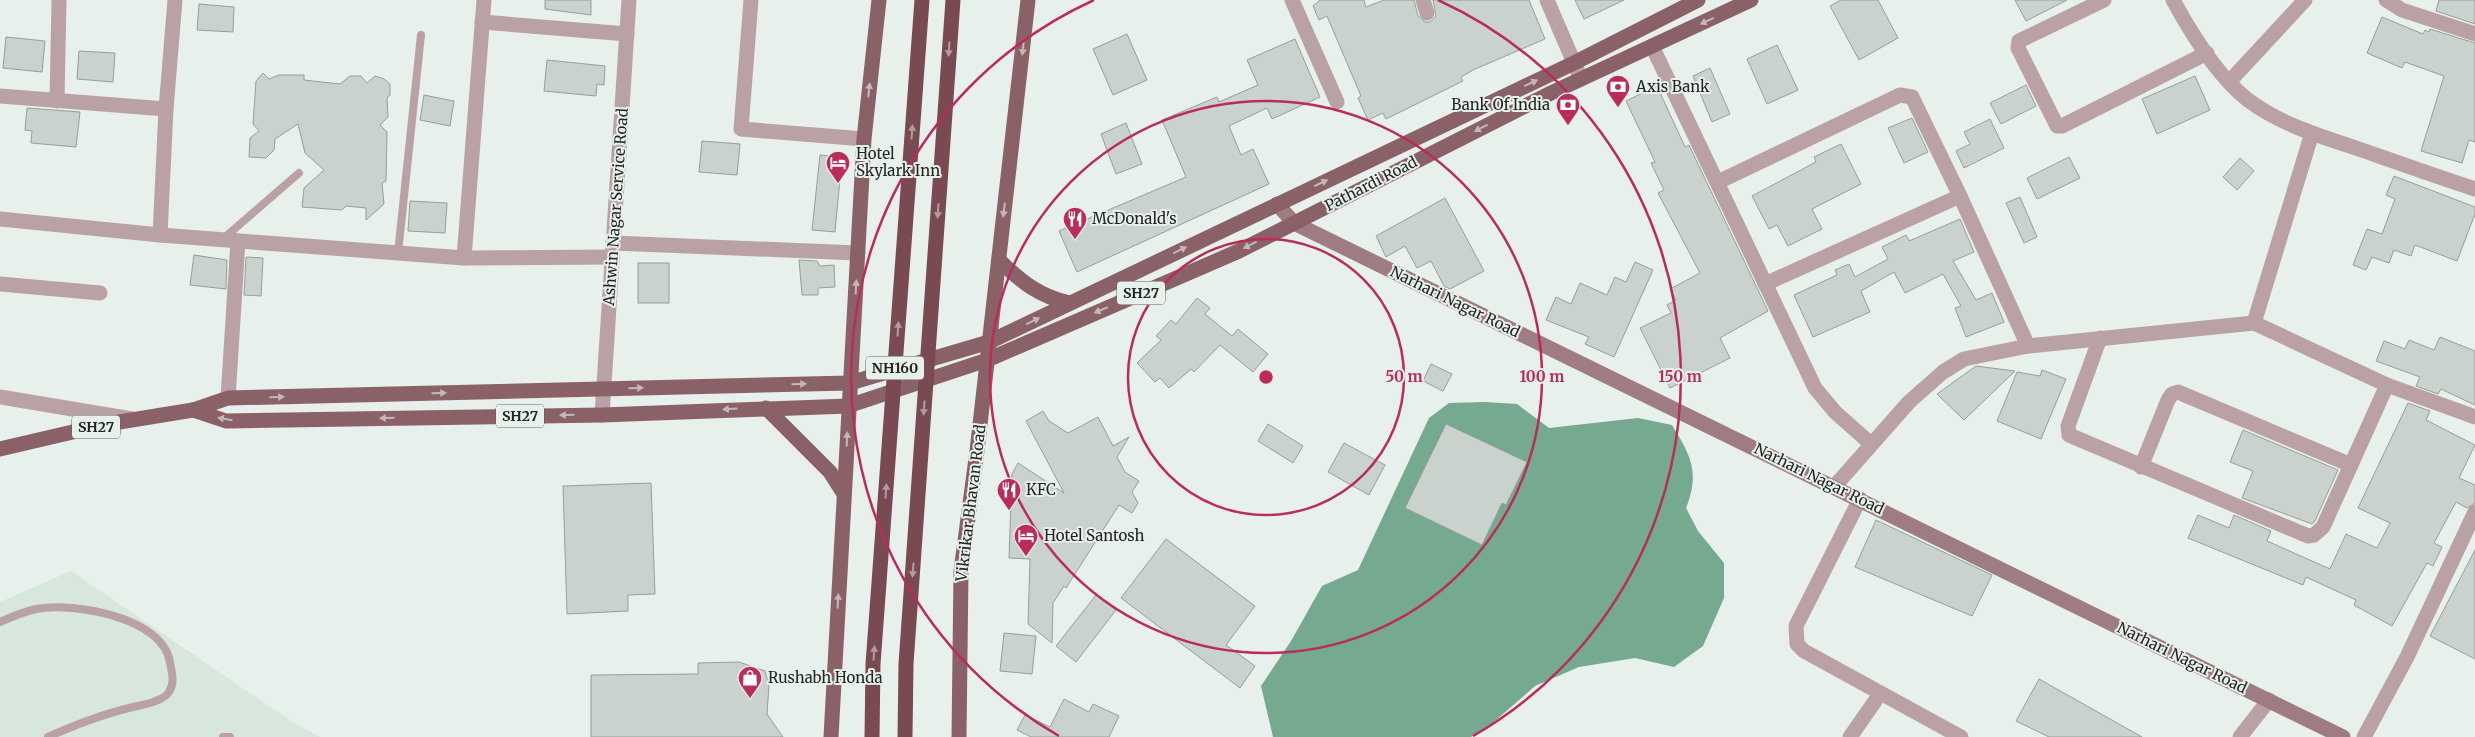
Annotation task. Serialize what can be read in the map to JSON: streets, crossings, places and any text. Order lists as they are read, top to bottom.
{
  "streets": {
    "highway": ["NH160"],
    "main road": ["Pathardi Road", "SH27", "Vikrikar Bhavan Road"],
    "street": ["Ashwin Nagar Service Road", "Narhari Nagar Road"]
  },
  "crossings": [
    ["Pathardi Road", "SH27"],
    ["Pathardi Road", "Narhari Nagar Road"],
    ["Pathardi Road", "Vikrikar Bhavan Road"],
    ["Ashwin Nagar Service Road", "SH27"],
    ["SH27", "Vikrikar Bhavan Road"]
  ],
  "one_way": ["Vikrikar Bhavan Road"],
  "places": {
    "bank": ["Axis Bank", "Bank Of India"],
    "hotel": ["Hotel Skylark Inn", "Hotel Santosh"],
    "restaurant": ["McDonald's", "KFC"],
    "shop": ["Rushabh Honda"]
  },
  "rings": ["50 m", "100 m", "150 m"]
}
